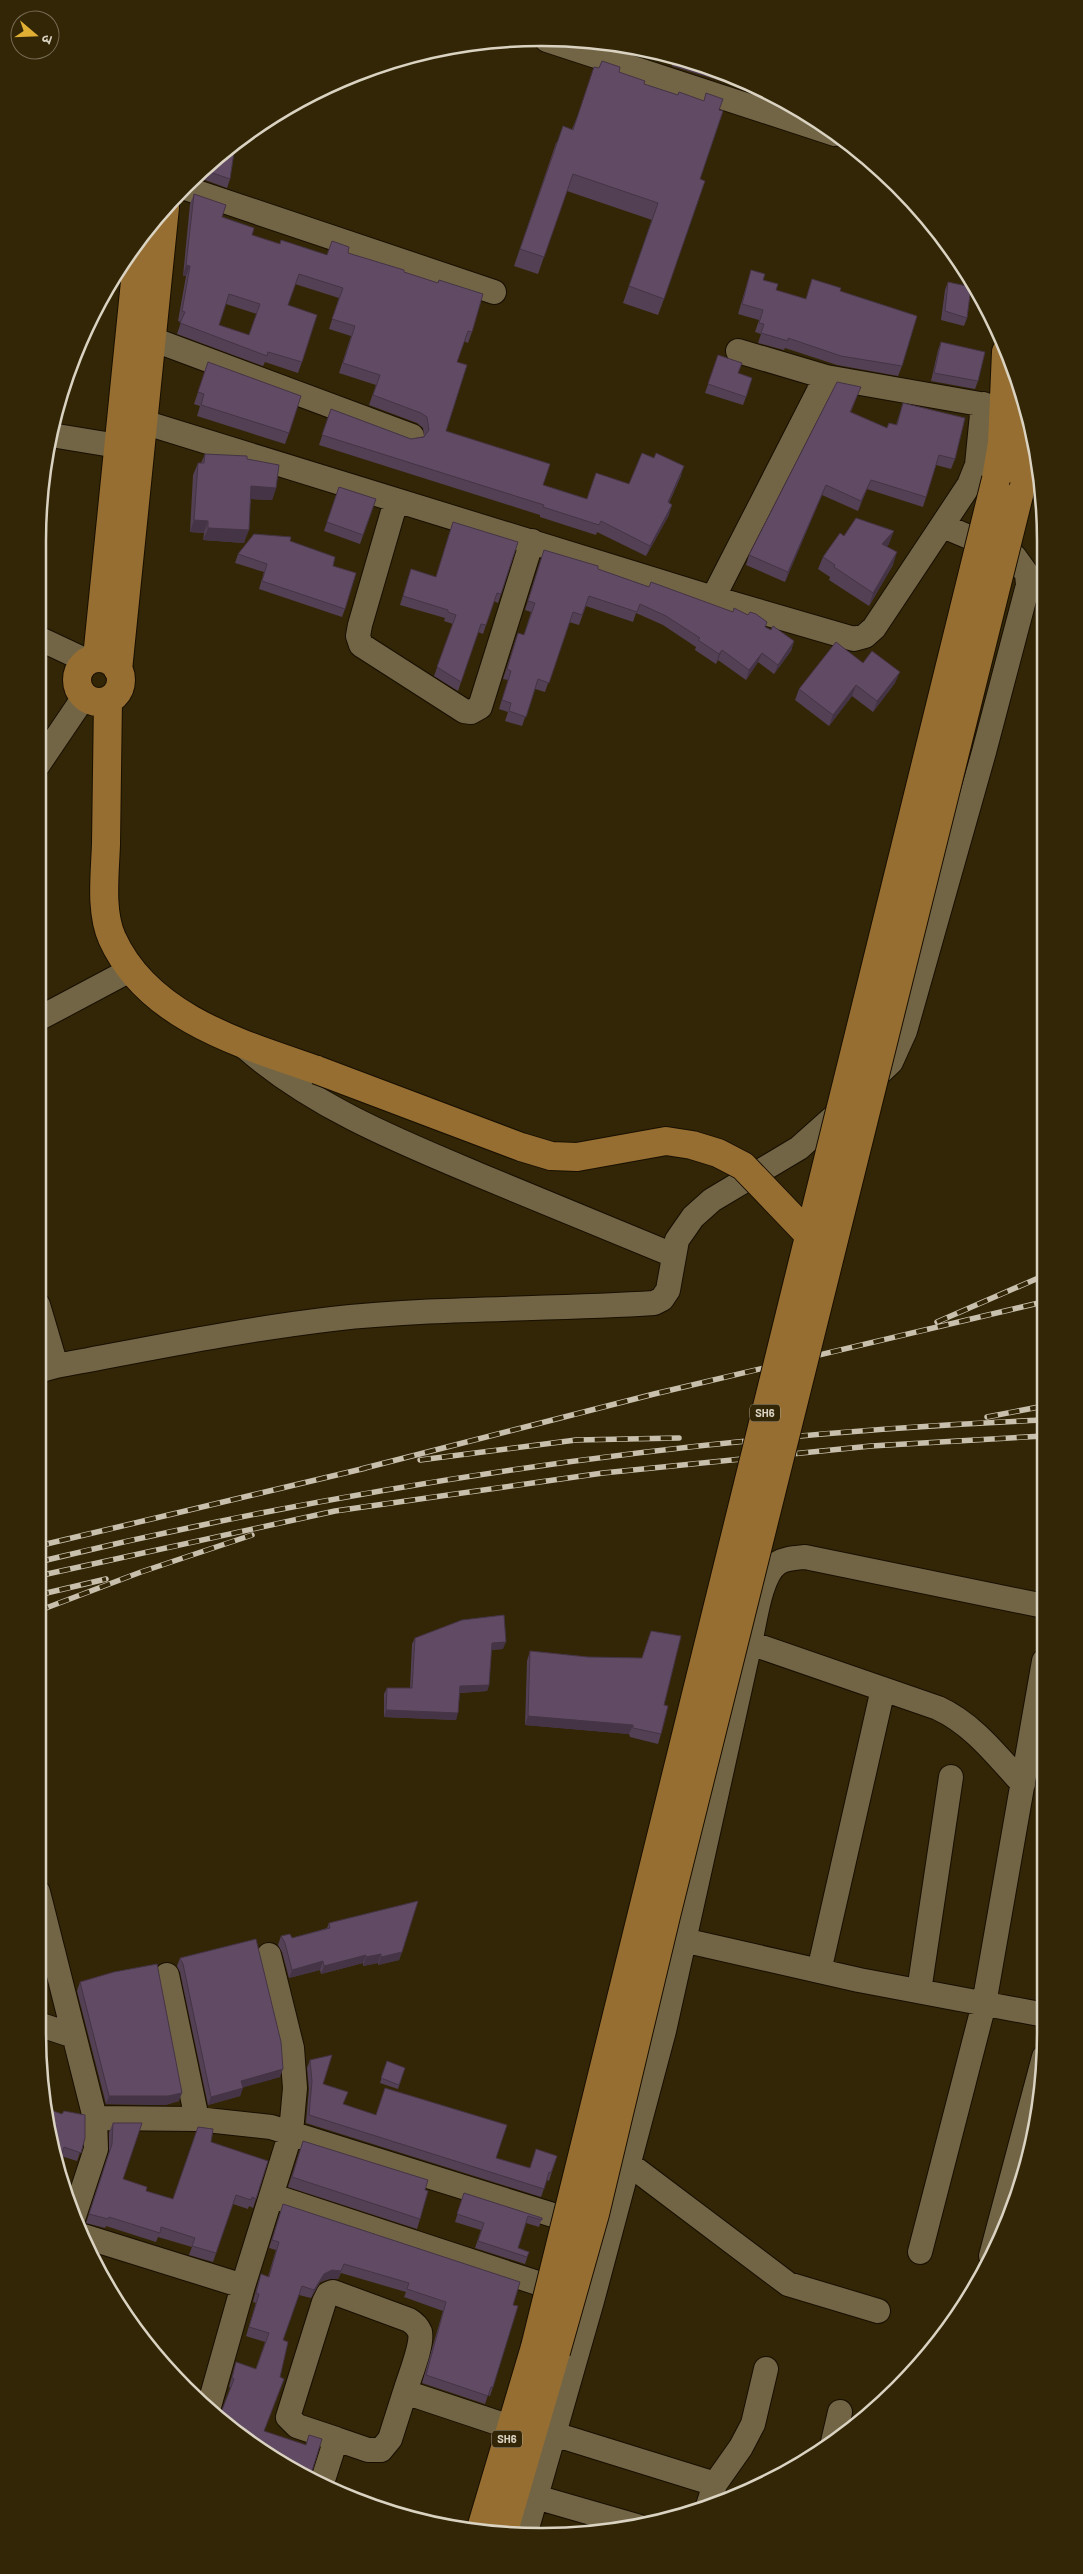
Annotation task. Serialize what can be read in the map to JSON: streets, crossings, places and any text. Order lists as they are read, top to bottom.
{
  "streets": {
    "main road": ["SH6"]
  },
  "north": "right"
}
